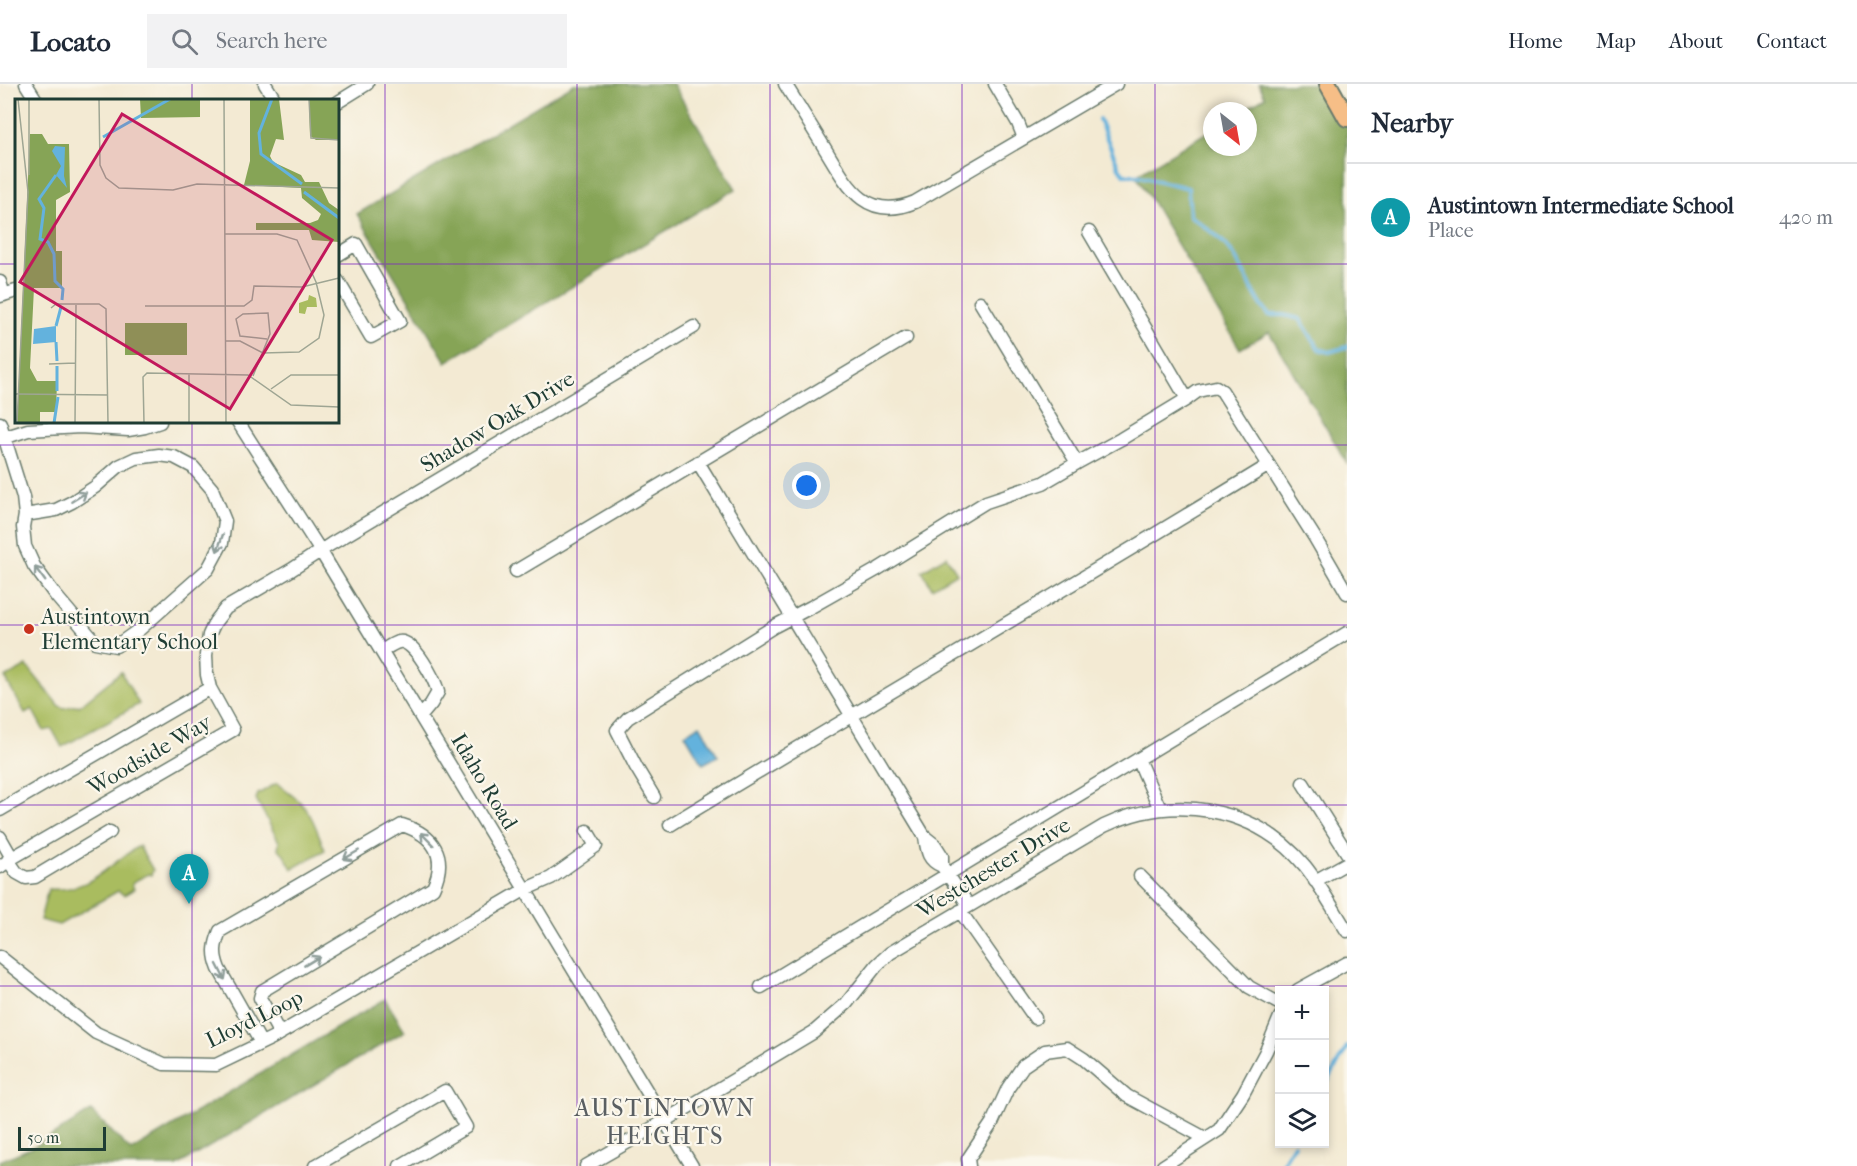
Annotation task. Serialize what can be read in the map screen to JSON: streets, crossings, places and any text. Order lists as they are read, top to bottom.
{
  "streets": {
    "street": [
      "Shadow Oak Drive",
      "Woodside Way",
      "Idaho Road",
      "Westchester Drive",
      "Lloyd Loop"
    ]
  },
  "crossings": [
    ["Shadow Oak Drive", "Woodside Way"],
    ["Shadow Oak Drive", "Idaho Road"],
    ["Woodside Way", "Idaho Road"],
    ["Idaho Road", "Westchester Drive"],
    ["Idaho Road", "Lloyd Loop"]
  ],
  "districts": ["AUSTINTOWN HEIGHTS"],
  "places": ["Austintown Elementary School"],
  "scale_bar": "50 m",
  "north": "bottom right",
  "page": {
    "header": "Locato",
    "search": "Search here",
    "nav": [
      "Home",
      "Map",
      "About",
      "Contact"
    ],
    "heading": "Nearby",
    "list": [
      {
        "mark": "A",
        "name": "Austintown Intermediate School",
        "note": "Place",
        "value": "420 m"
      }
    ],
    "pins": "A",
    "map_buttons": ["+", "−"],
    "scale": "50 m"
  }
}
